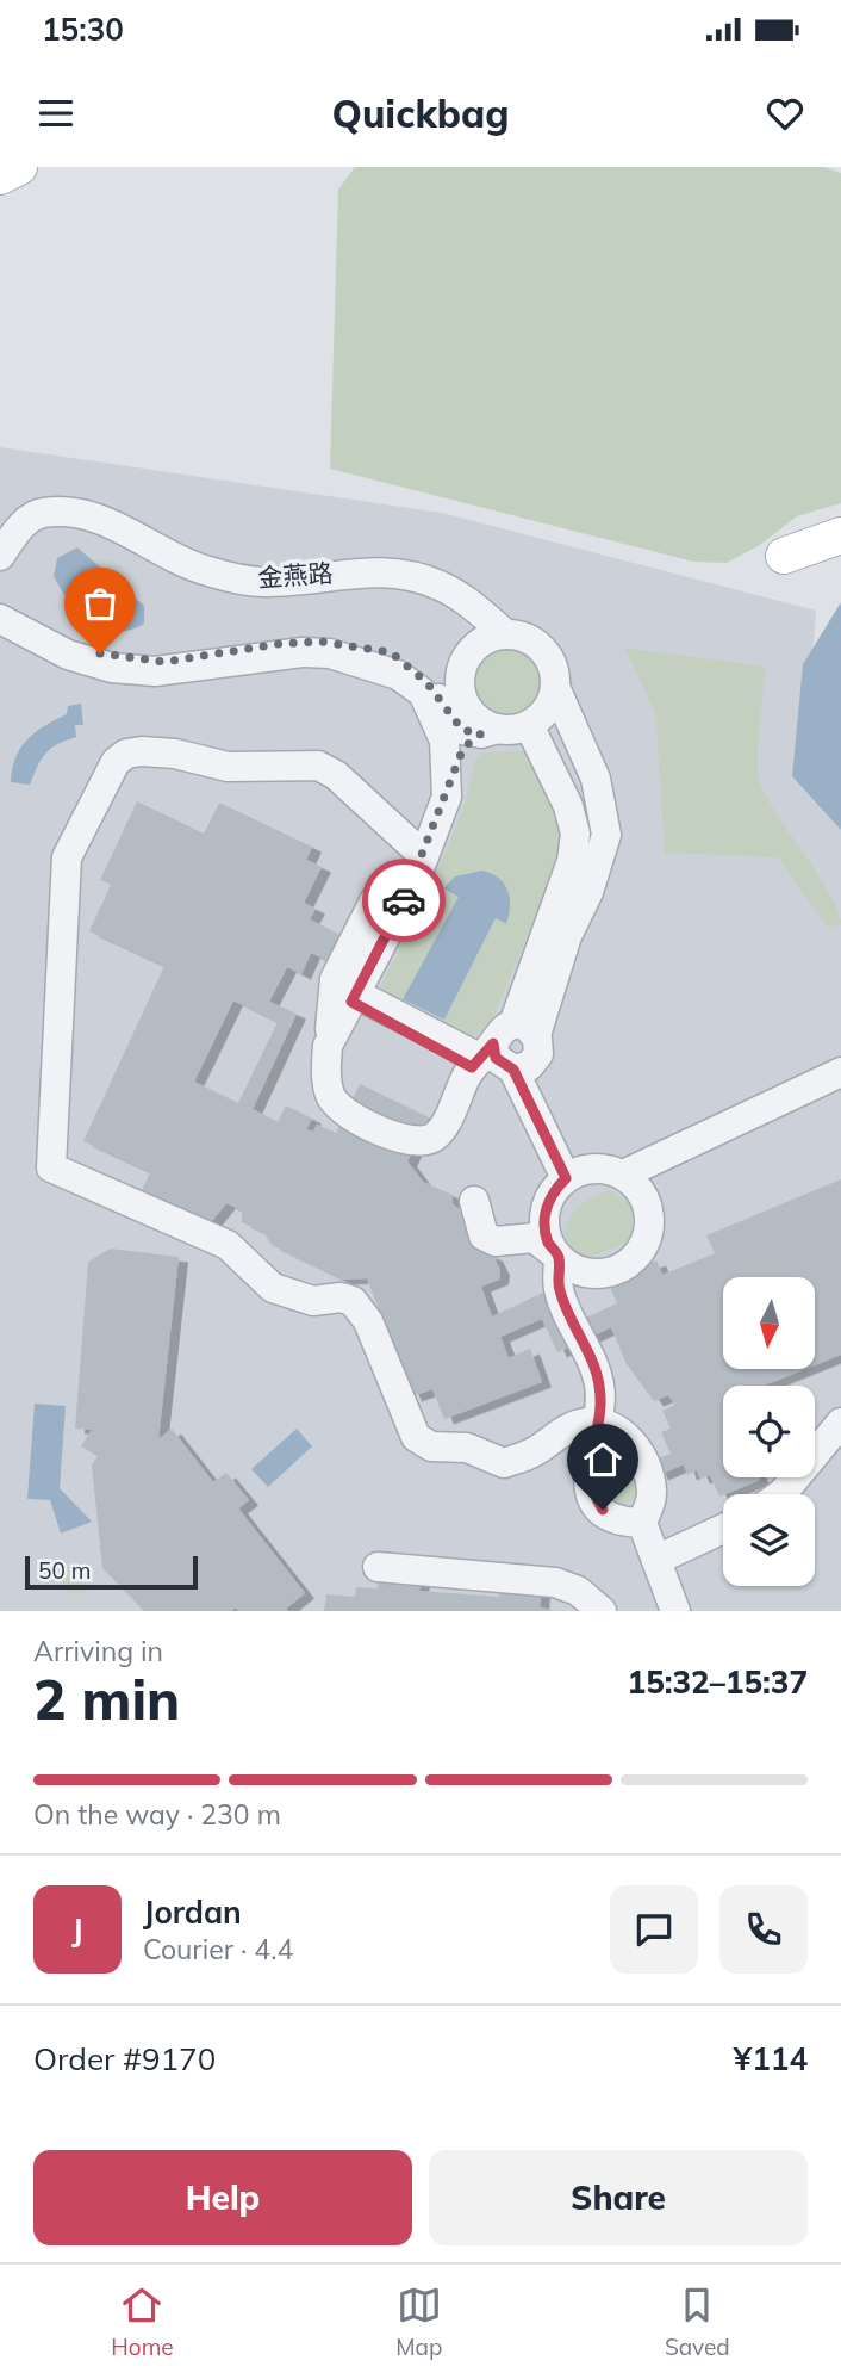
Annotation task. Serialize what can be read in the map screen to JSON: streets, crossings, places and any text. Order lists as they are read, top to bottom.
{
  "streets": {
    "street": ["金燕路"]
  },
  "scale_bar": "50 m",
  "north": "bottom",
  "page": {
    "status": "15:30",
    "header": "Quickbag",
    "scale": "50 m",
    "heading": ["2 min", "Arriving in", "15:32–15:37"],
    "panel": [
      "Jordan",
      "Courier · 4.4",
      "Order #9170",
      "¥114"
    ],
    "bar": "On the way · 230 m",
    "round": "J",
    "buttons": ["Help", "Share"],
    "tabs": ["Home", "Map", "Saved"]
  }
}
